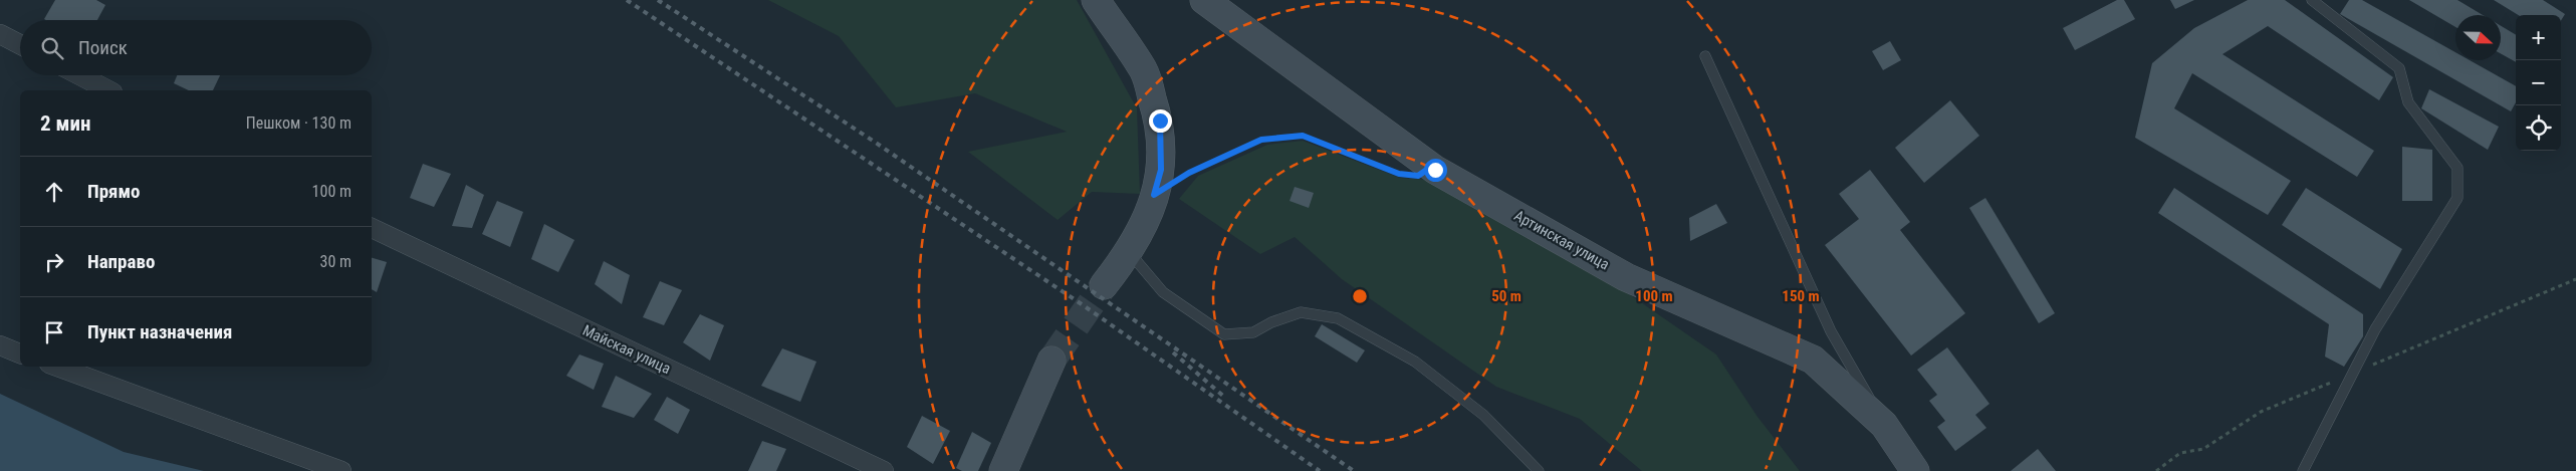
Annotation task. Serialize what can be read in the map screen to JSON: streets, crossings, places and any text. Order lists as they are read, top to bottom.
{
  "streets": {
    "street": ["Артинская улица", "Майская улица"]
  },
  "north": "right",
  "page": {
    "map_buttons": ["+", "−"],
    "search": "Поиск",
    "heading": ["2 мин", "Пешком · 130 m"],
    "list": [
      ["Прямо", "100 m"],
      ["Направо", "30 m"],
      "Пункт назначения"
    ]
  },
  "rings": ["50 m", "100 m", "150 m"]
}
